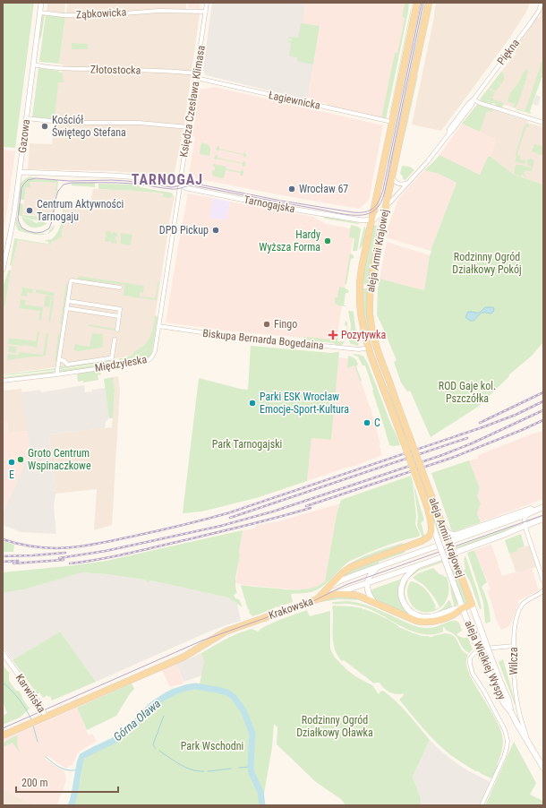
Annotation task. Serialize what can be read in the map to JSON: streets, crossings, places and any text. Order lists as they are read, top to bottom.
{
  "streets": {
    "main road": ["aleja Armii Krajowej", "Krakowska", "aleja Wielkiej Wyspy"],
    "street": [
      "Ząbkowicka",
      "Piękna",
      "Złotostocka",
      "Łagiewnicka",
      "Księdza Czesława Klimasa",
      "Gazowa",
      "Tarnogajska",
      "Biskupa Bernarda Bogedaina",
      "Międzyleska",
      "Wilcza",
      "Karwińska"
    ]
  },
  "crossings": [
    ["Ząbkowicka", "Księdza Czesława Klimasa"],
    ["Ząbkowicka", "Gazowa"],
    ["Piękna", "aleja Armii Krajowej"],
    ["Złotostocka", "Łagiewnicka"],
    ["Złotostocka", "Księdza Czesława Klimasa"],
    ["Złotostocka", "Gazowa"],
    ["Łagiewnicka", "Księdza Czesława Klimasa"],
    ["Łagiewnicka", "aleja Armii Krajowej"],
    ["Księdza Czesława Klimasa", "Tarnogajska"],
    ["Księdza Czesława Klimasa", "Biskupa Bernarda Bogedaina"],
    ["Księdza Czesława Klimasa", "Międzyleska"],
    ["Gazowa", "Tarnogajska"],
    ["Tarnogajska", "aleja Armii Krajowej"],
    ["aleja Armii Krajowej", "Biskupa Bernarda Bogedaina"],
    ["aleja Armii Krajowej", "aleja Wielkiej Wyspy"],
    ["Biskupa Bernarda Bogedaina", "Międzyleska"],
    ["Krakowska", "Karwińska"],
    ["aleja Wielkiej Wyspy", "Wilcza"]
  ],
  "districts": ["TARNOGAJ"],
  "water": ["Górna Oława"],
  "parks": [
    "Rodzinny Ogród Działkowy Pokój",
    "ROD Gaje kol. Pszczółka",
    "Park Tarnogajski",
    "Rodzinny Ogród Działkowy Oławka",
    "Park Wschodni"
  ],
  "places": {
    "other": [
      "Kościół Świętego Stefana",
      "Wrocław 67",
      "Centrum Aktywności Tarnogaju",
      "DPD Pickup",
      "Hardy Wyższa Forma",
      "Fingo",
      "Parki ESK Wrocław Emocje-Sport-Kultura",
      "C",
      "Groto Centrum Wspinaczkowe",
      "E"
    ],
    "health": ["Pozytywka"]
  },
  "scale_bar": "200 m"
}
